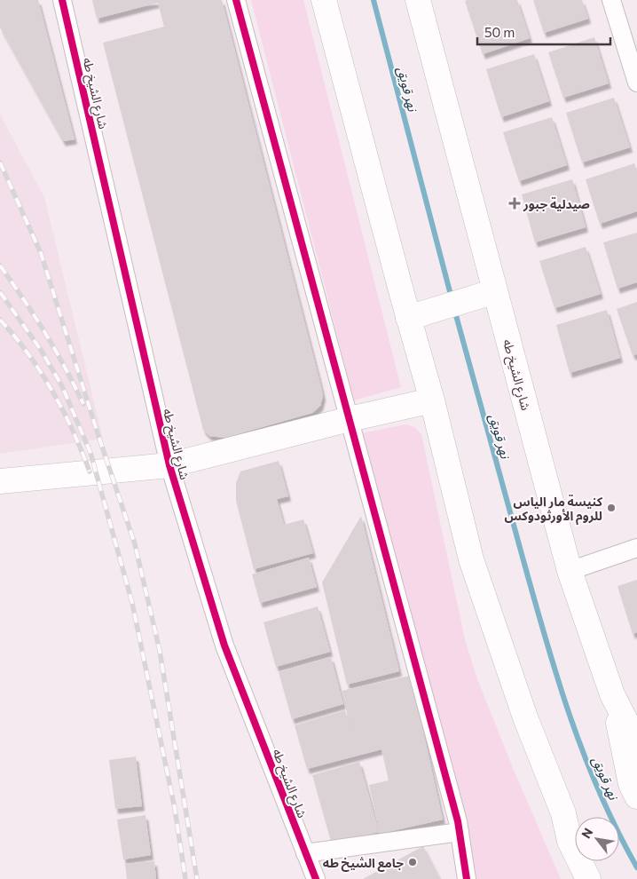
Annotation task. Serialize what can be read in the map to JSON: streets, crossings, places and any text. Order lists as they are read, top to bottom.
{
  "streets": {
    "main road": ["شارع الشيخ طه"]
  },
  "water": ["نهر قويق"],
  "places": {
    "health": ["صيدلية جبور"],
    "other": ["كنيسة مار الياس للروم الأورثودوكس", "جامع الشيخ طه"]
  },
  "scale_bar": "50 m",
  "north": "top left"
}
